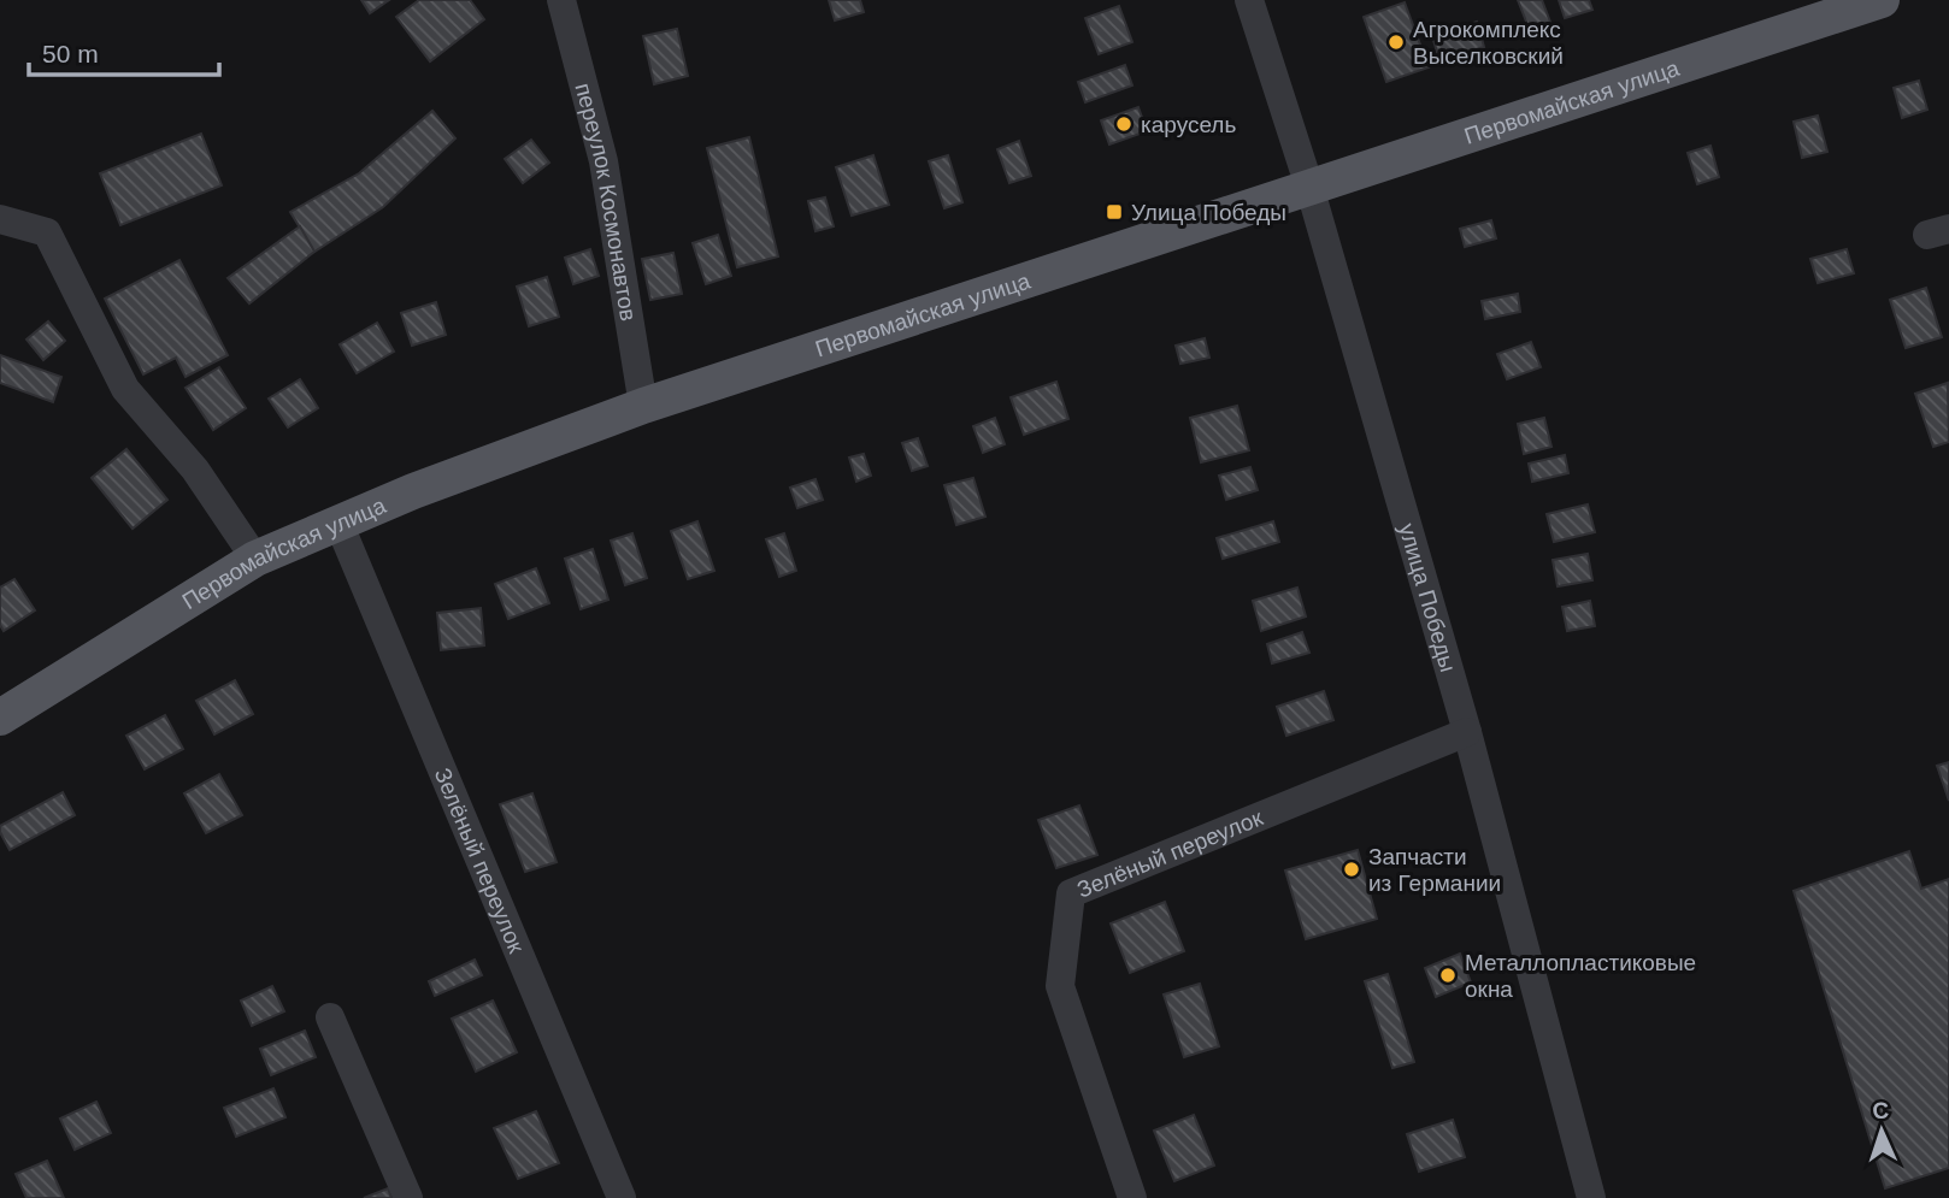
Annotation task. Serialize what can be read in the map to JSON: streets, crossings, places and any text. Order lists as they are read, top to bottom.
{
  "streets": {
    "main road": ["Первомайская улица"],
    "street": ["переулок Космонавтов", "улица Победы", "Зелёный переулок"]
  },
  "crossings": [
    ["Первомайская улица", "переулок Космонавтов"],
    ["Первомайская улица", "улица Победы"],
    ["Первомайская улица", "Зелёный переулок"],
    ["улица Победы", "Зелёный переулок"]
  ],
  "places": {
    "other": [
      "Агрокомплекс Выселковский",
      "карусель",
      "Запчасти из Германии",
      "Металлопластиковые окна"
    ],
    "transit": ["Улица Победы"]
  },
  "scale_bar": "50 m",
  "north": "top"
}
